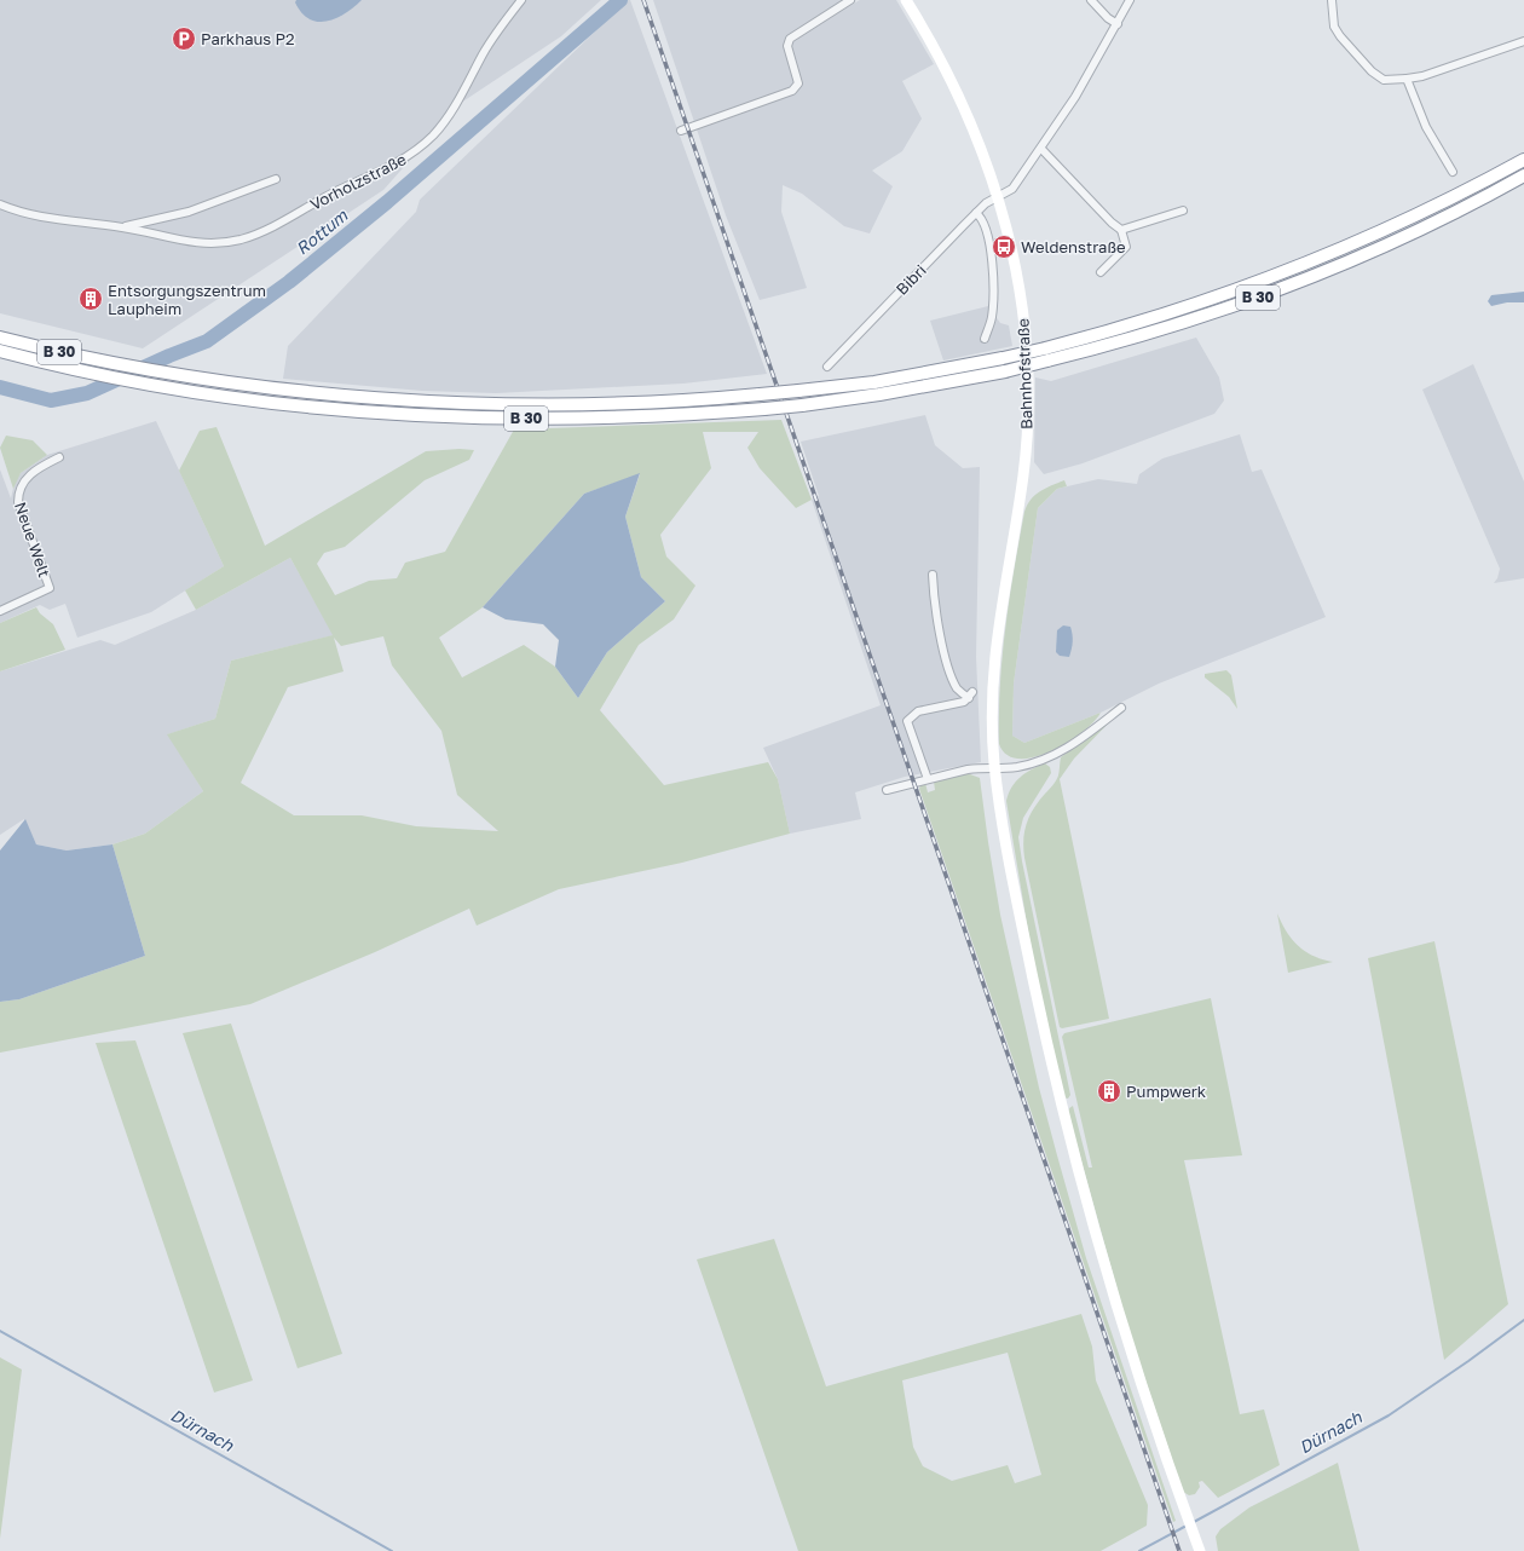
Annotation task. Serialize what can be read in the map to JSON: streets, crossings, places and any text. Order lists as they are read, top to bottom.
{
  "streets": {
    "highway": ["B 30"],
    "main road": ["Bahnhofstraße"],
    "street": ["Vorholzstraße", "Bibri", "Neue Welt"]
  },
  "crossings": [
    ["Bibri", "Bahnhofstraße"]
  ],
  "water": ["Rottum", "Dürnach"],
  "places": {
    "parking": ["Parkhaus P2"],
    "bus stop": ["Weldenstraße"],
    "building": ["Entsorgungszentrum Laupheim", "Pumpwerk"]
  }
}
